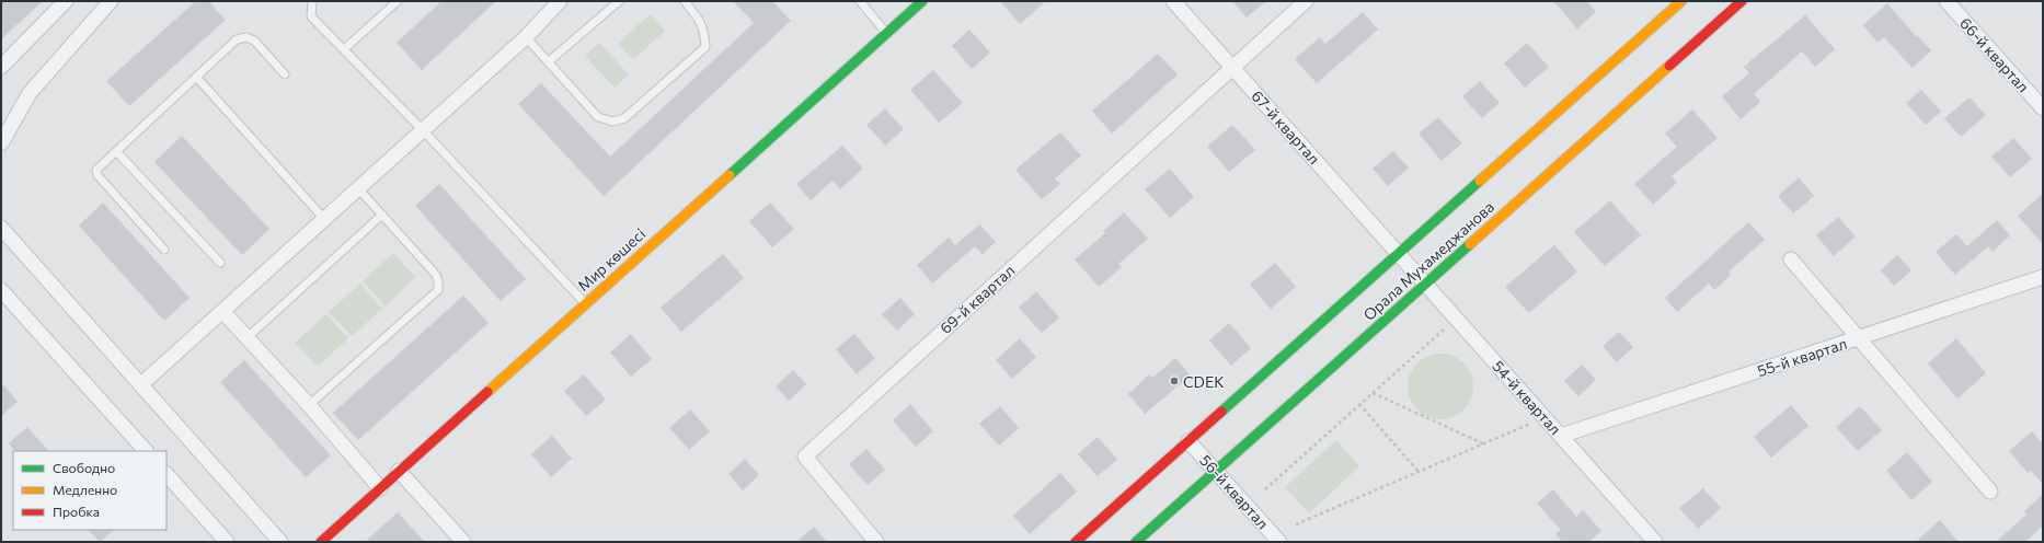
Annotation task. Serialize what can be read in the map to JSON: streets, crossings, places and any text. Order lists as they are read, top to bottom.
{
  "streets": {
    "street": [
      "66-й квартал",
      "67-й квартал",
      "Мир көшесі",
      "Орала Мухамеджанова",
      "69-й квартал",
      "55-й квартал",
      "54-й квартал",
      "56-й квартал"
    ]
  },
  "crossings": [
    ["67-й квартал", "Орала Мухамеджанова"],
    ["67-й квартал", "69-й квартал"],
    ["67-й квартал", "54-й квартал"],
    ["Орала Мухамеджанова", "54-й квартал"],
    ["Орала Мухамеджанова", "56-й квартал"],
    ["55-й квартал", "54-й квартал"]
  ],
  "places": ["CDEK"],
  "legend": ["Свободно", "Медленно", "Пробка"]
}
